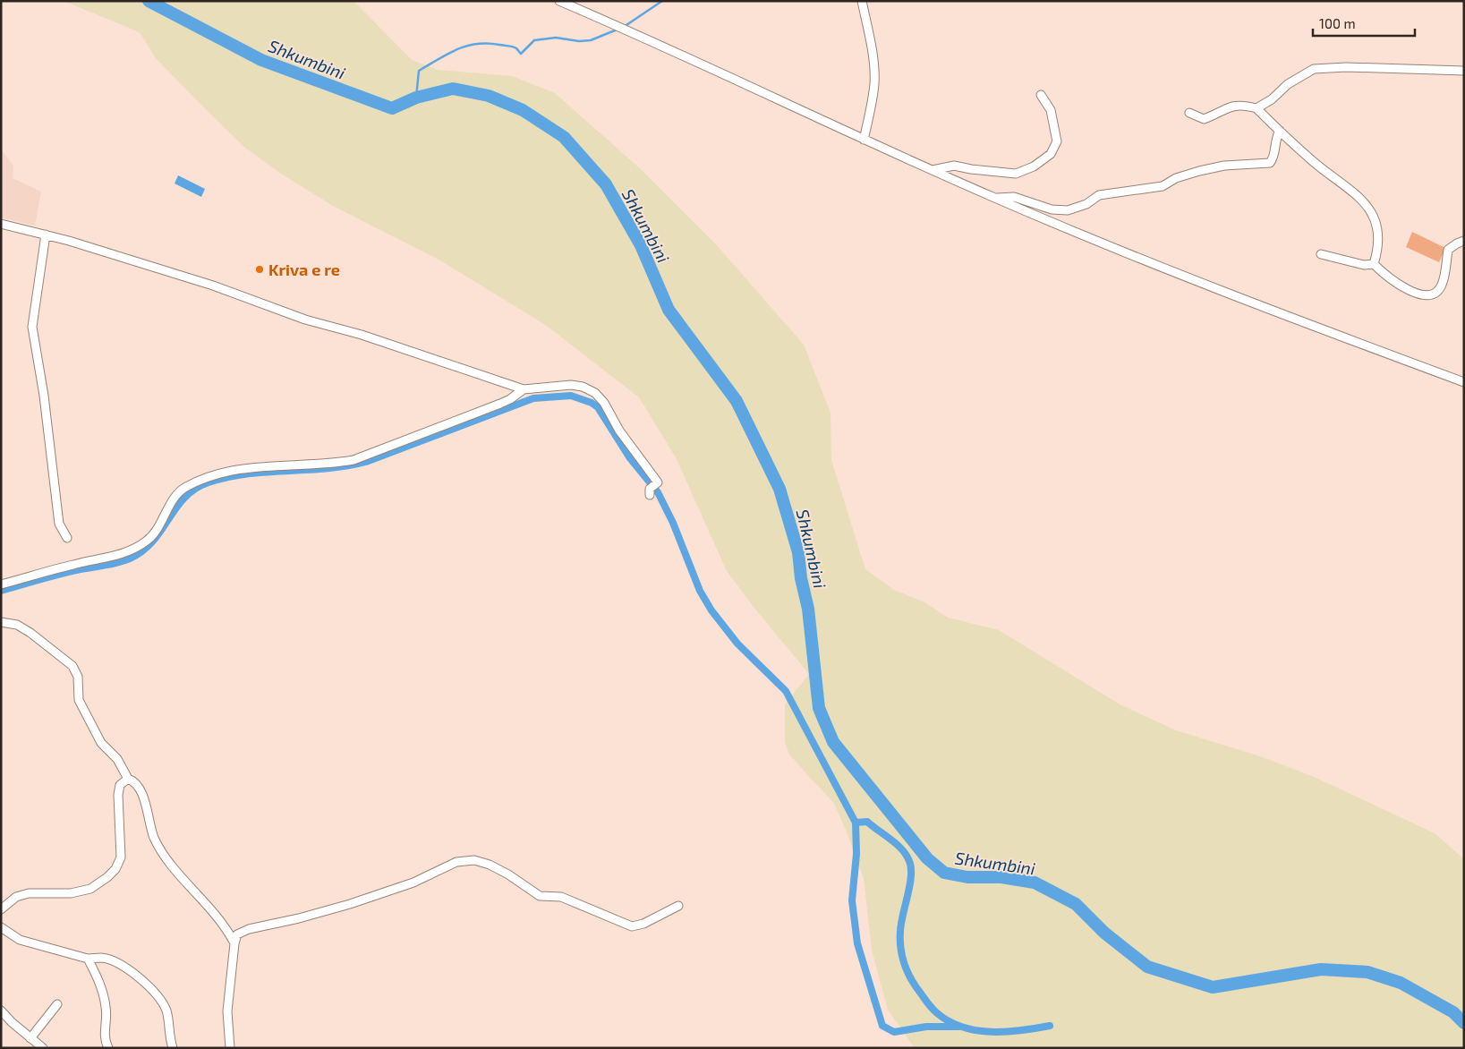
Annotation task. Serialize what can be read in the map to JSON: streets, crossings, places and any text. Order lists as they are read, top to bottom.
{
  "water": ["Shkumbini"],
  "places": ["Kriva e re"],
  "scale_bar": "100 m"
}
